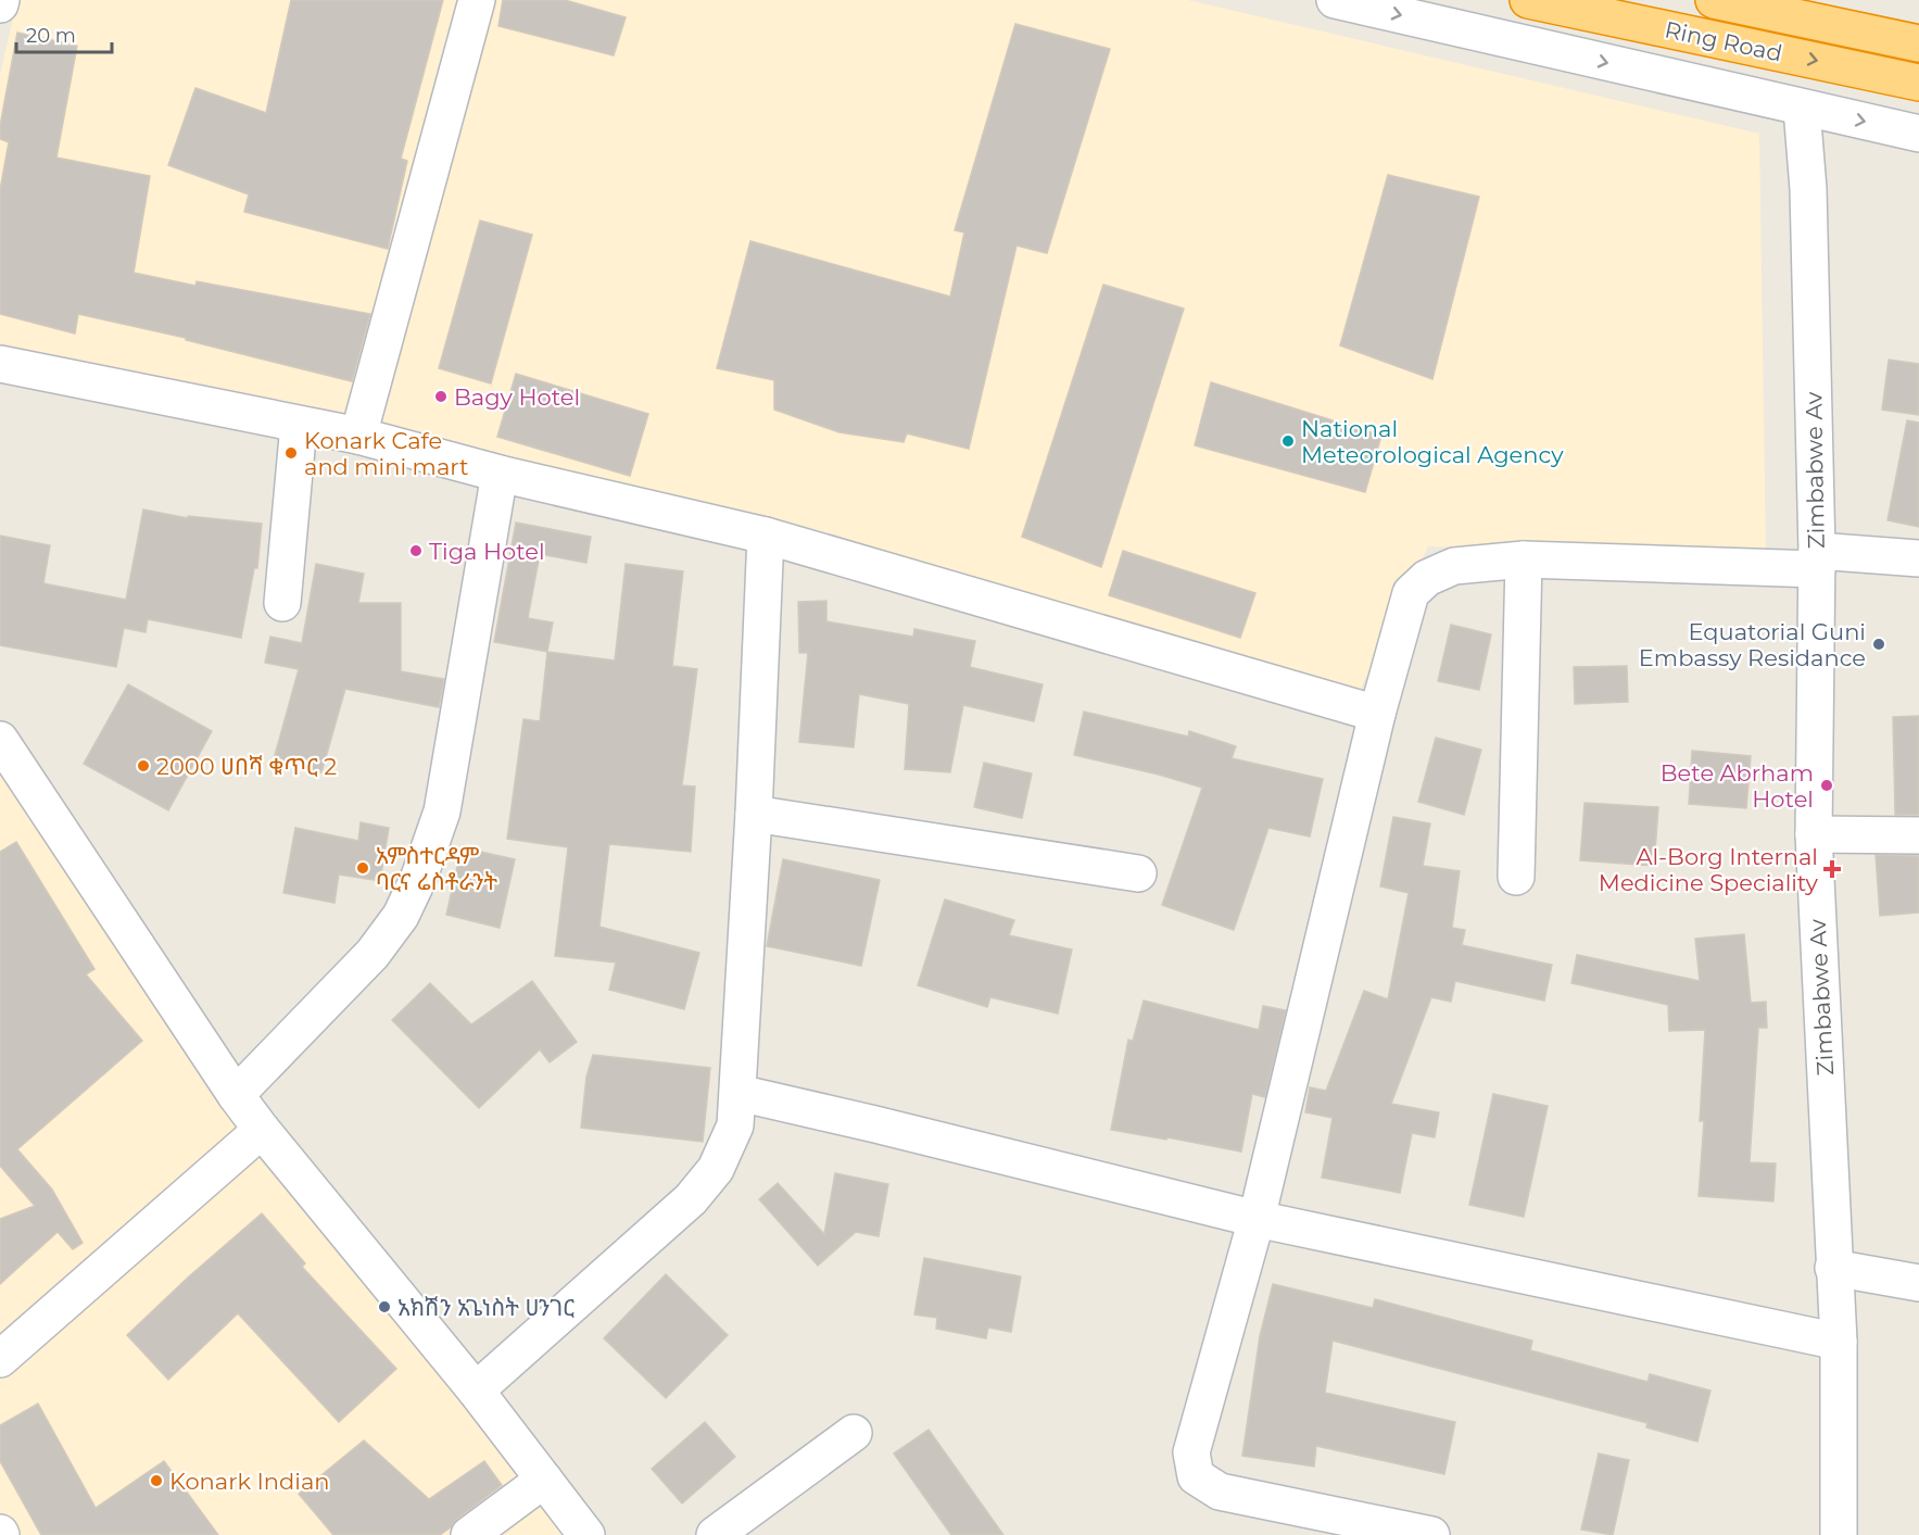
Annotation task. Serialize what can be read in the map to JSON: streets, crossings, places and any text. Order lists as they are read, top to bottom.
{
  "streets": {
    "highway": ["Ring Road"],
    "street": ["Zimbabwe Av"]
  },
  "places": {
    "other": [
      "Bagy Hotel",
      "National Meteorological Agency",
      "Konark Cafe and mini mart",
      "Tiga Hotel",
      "Equatorial Guni Embassy Residance",
      "2000 ሀበሻ ቁጥር 2",
      "Bete Abrham Hotel",
      "አምስተርዳም ባርና ሬስቶራንት",
      "አክሽን አጌነስት ሀንገር",
      "Konark Indian"
    ],
    "health": ["Al-Borg Internal Medicine Speciality"]
  },
  "scale_bar": "20 m"
}
